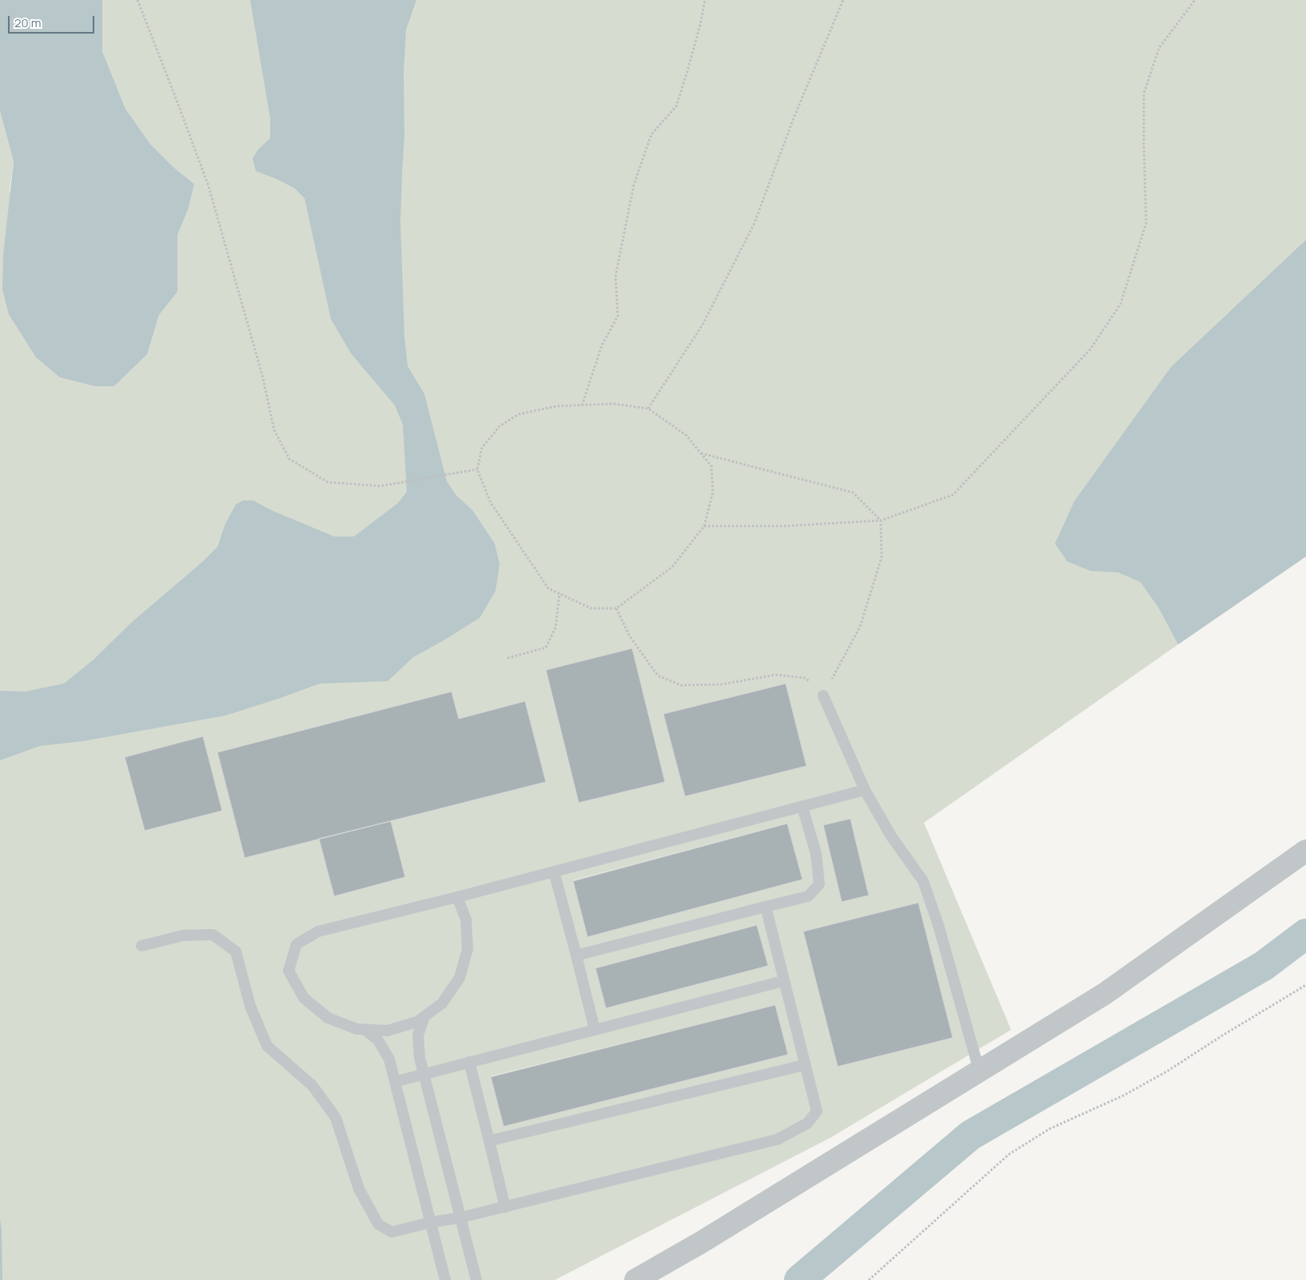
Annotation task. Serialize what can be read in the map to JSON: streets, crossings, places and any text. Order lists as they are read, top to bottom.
{
  "scale_bar": "20 m"
}
